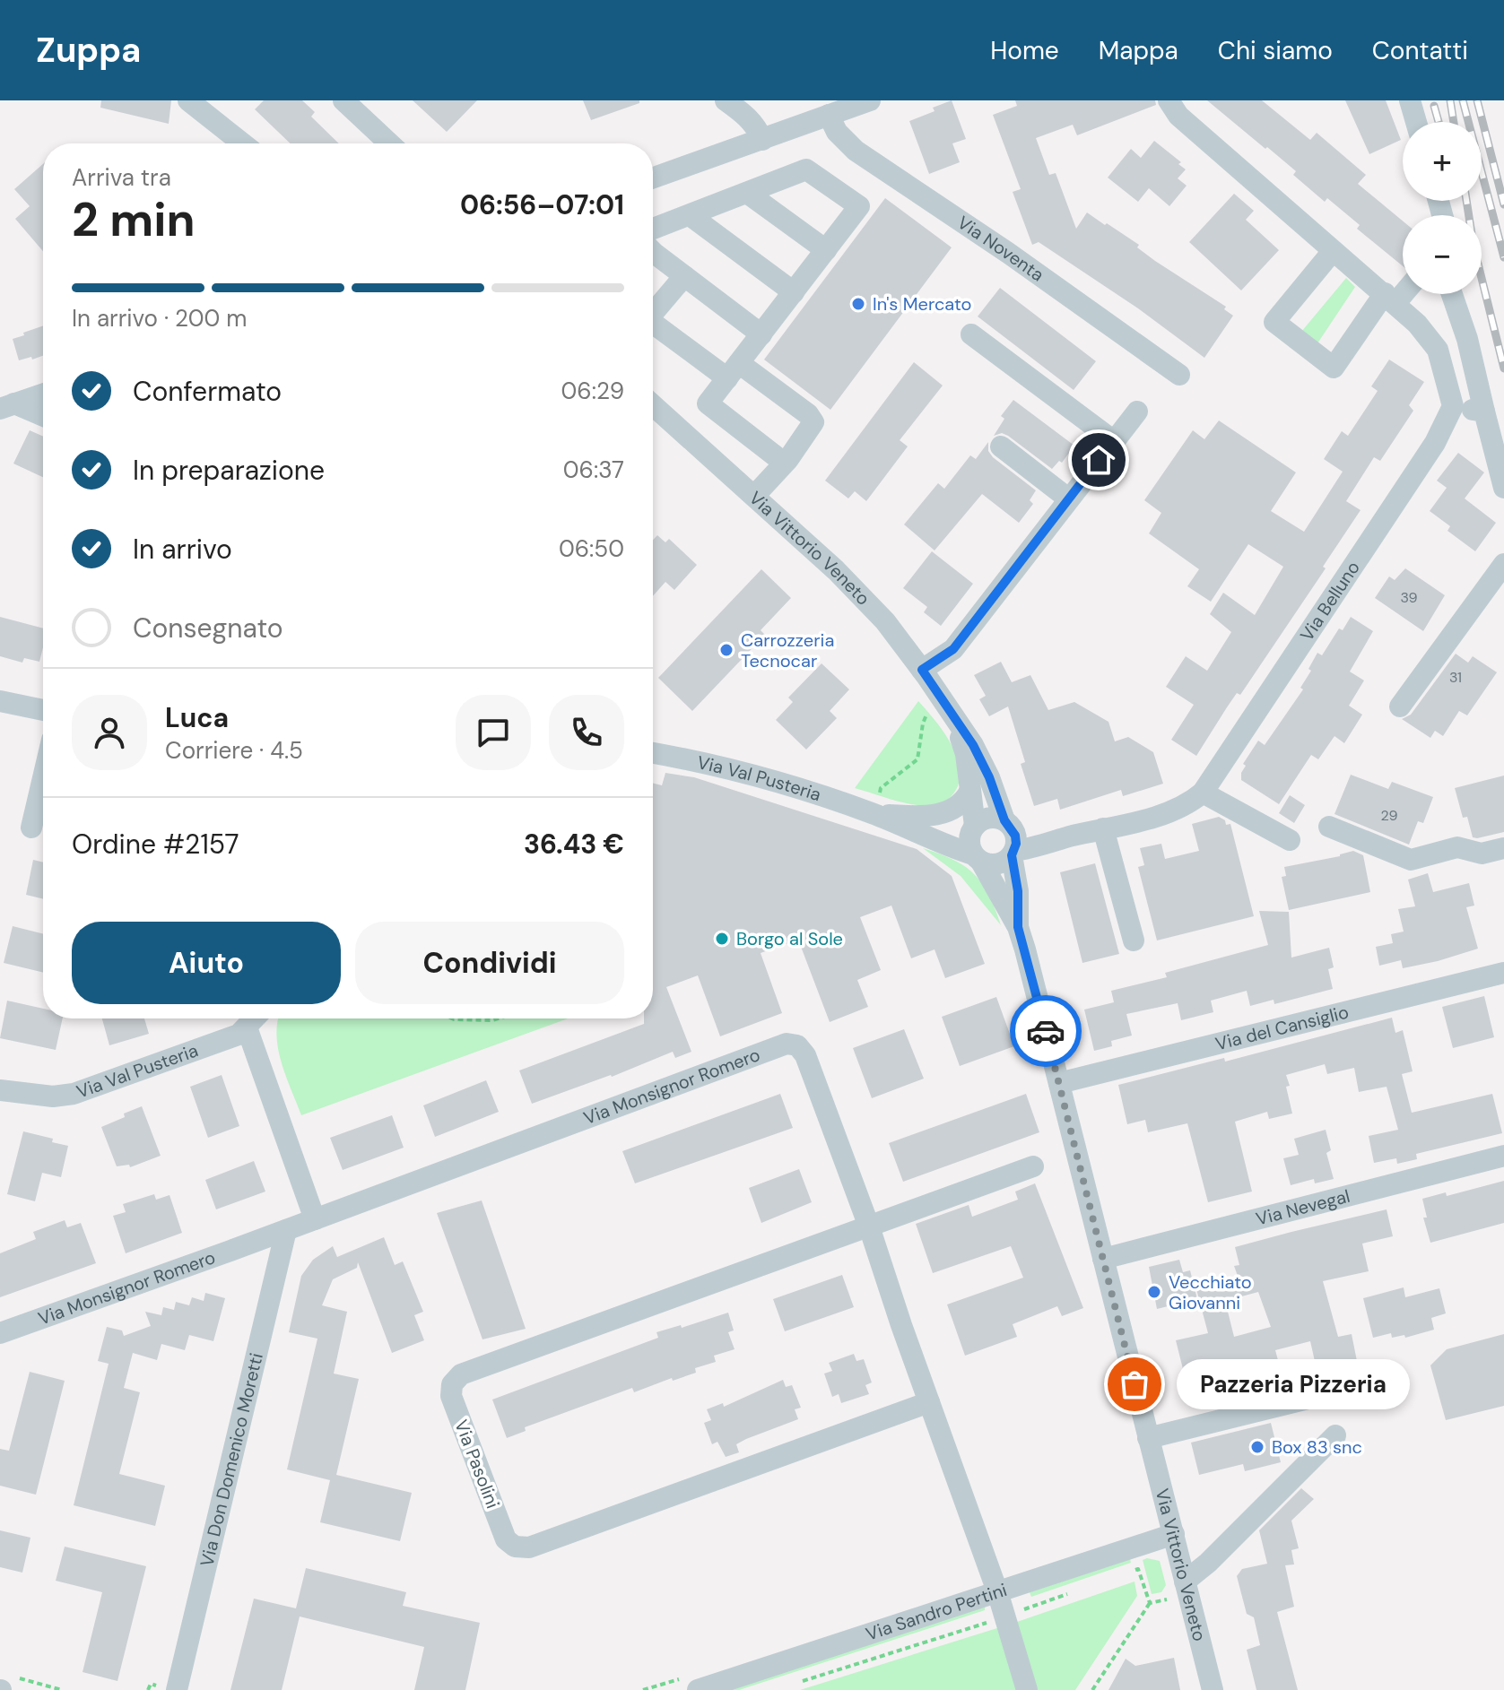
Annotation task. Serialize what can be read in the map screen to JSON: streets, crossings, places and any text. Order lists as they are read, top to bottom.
{
  "streets": {
    "street": [
      "Via Noventa",
      "Via Vittorio Veneto",
      "Via Belluno",
      "Via Val Pusteria",
      "Via del Cansiglio",
      "Via Monsignor Romero",
      "Via Nevegal",
      "Via Don Domenico Moretti",
      "Via Pasolini",
      "Via Sandro Pertini"
    ]
  },
  "crossings": [
    ["Via Vittorio Veneto", "Via Belluno"],
    ["Via Vittorio Veneto", "Via Val Pusteria"],
    ["Via Vittorio Veneto", "Via del Cansiglio"],
    ["Via Vittorio Veneto", "Via Nevegal"],
    ["Via Vittorio Veneto", "Via Sandro Pertini"],
    ["Via Belluno", "Via Val Pusteria"],
    ["Via Monsignor Romero", "Via Don Domenico Moretti"],
    ["Via Monsignor Romero", "Via Pasolini"],
    ["Via Monsignor Romero", "Via Sandro Pertini"]
  ],
  "places": [
    "In's Mercato",
    "Carrozzeria Tecnocar",
    "Borgo al Sole",
    "Vecchiato Giovanni",
    "Pazzeria Pizzeria",
    "Box 83 snc"
  ],
  "house_numbers": ["39", "31", "29"],
  "page": {
    "header": "Zuppa",
    "nav": [
      "Home",
      "Mappa",
      "Chi siamo",
      "Contatti"
    ],
    "map_buttons": ["+", "−"],
    "heading": ["2 min", "Arriva tra", "06:56–07:01"],
    "panel": [
      "Luca",
      "Corriere · 4.5",
      "Ordine #2157",
      "36.43 €"
    ],
    "bar": "In arrivo · 200 m",
    "list": [
      ["Confermato", "06:29"],
      ["In preparazione", "06:37"],
      ["In arrivo", "06:50"],
      "Consegnato"
    ],
    "buttons": ["Aiuto", "Condividi"],
    "bubble": "Pazzeria Pizzeria"
  }
}
